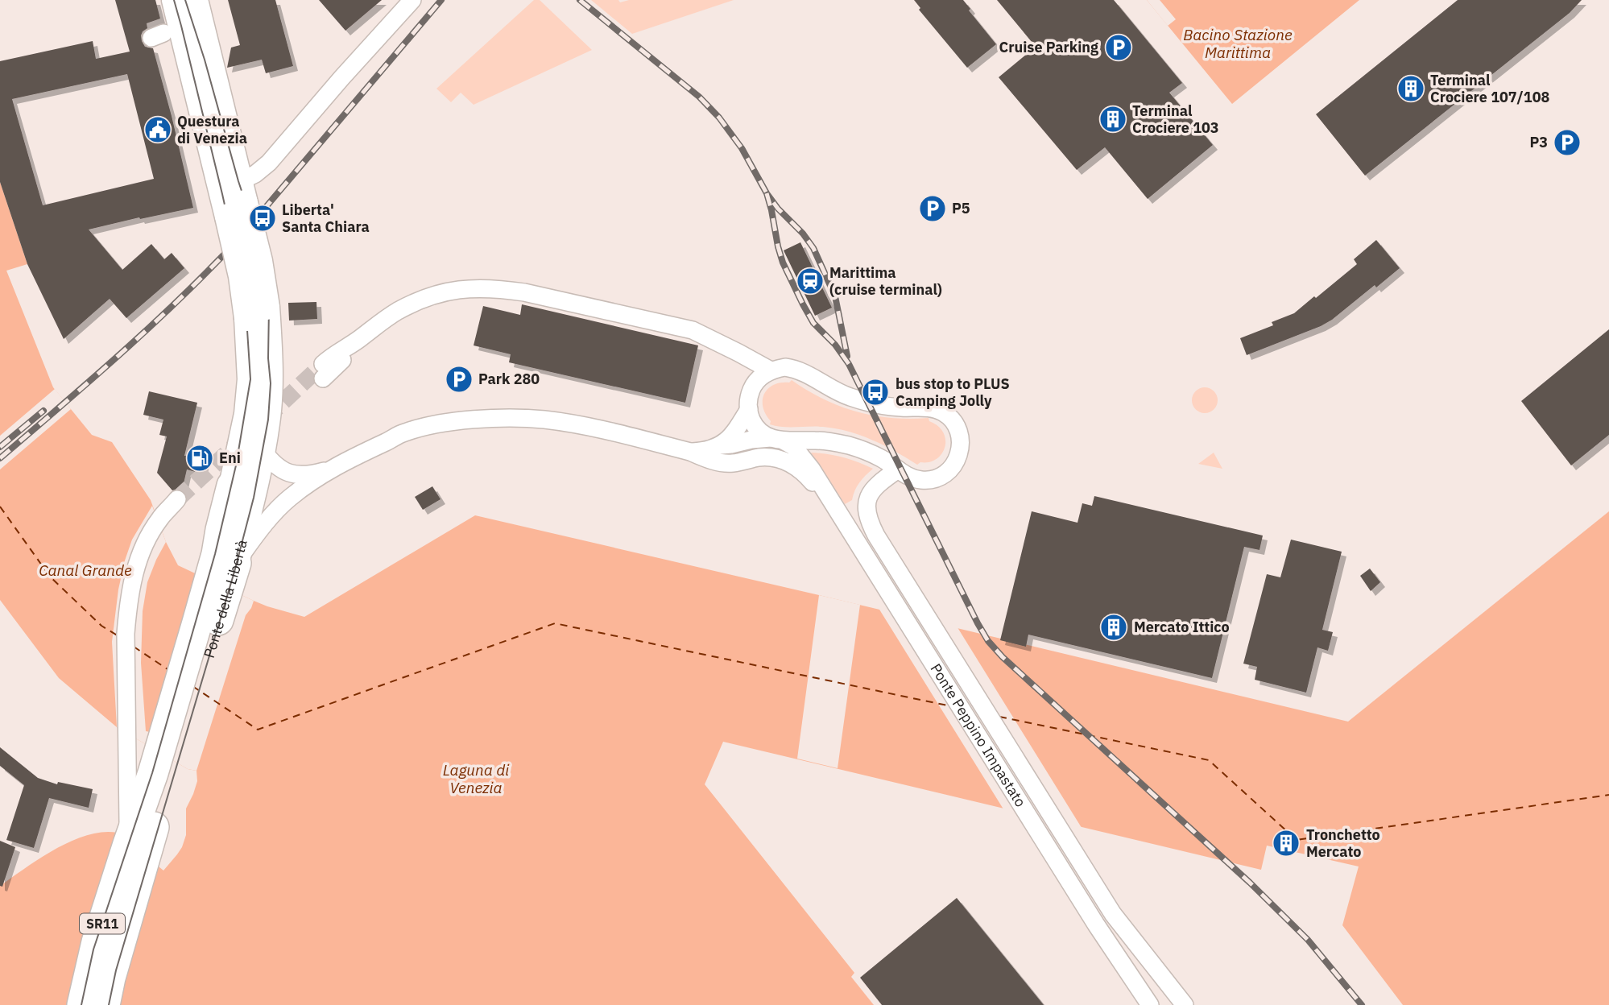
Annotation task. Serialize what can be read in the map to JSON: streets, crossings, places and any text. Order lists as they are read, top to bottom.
{
  "streets": {
    "highway": ["Ponte della Libertà", "SR11"],
    "street": ["Ponte Peppino Impastato"]
  },
  "water": ["Bacino Stazione Marittima", "Canal Grande", "Laguna di Venezia"],
  "places": {
    "parking": [
      "Cruise Parking",
      "P3",
      "P5",
      "Park 280"
    ],
    "building": [
      "Terminal Crociere 107/108",
      "Terminal Crociere 103",
      "Mercato Ittico",
      "Tronchetto Mercato"
    ],
    "public building": ["Questura di Venezia"],
    "bus stop": ["Liberta' Santa Chiara", "bus stop to PLUS Camping Jolly"],
    "station": ["Marittima (cruise terminal)"],
    "fuel station": ["Eni"]
  }
}
